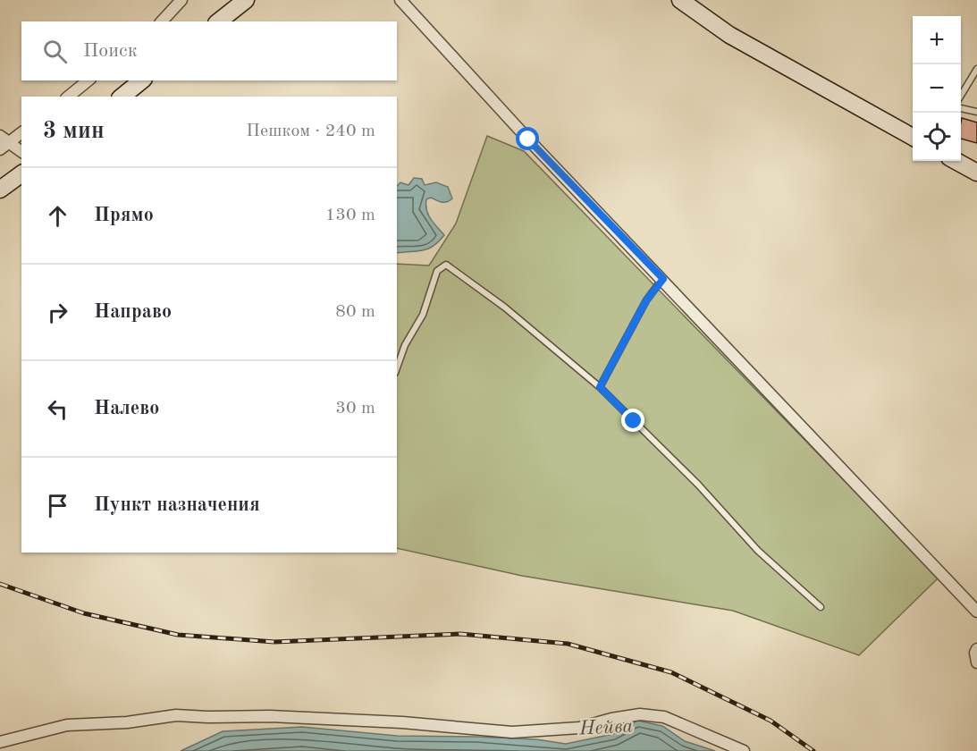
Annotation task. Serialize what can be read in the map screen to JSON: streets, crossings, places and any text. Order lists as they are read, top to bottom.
{
  "water": ["Нейва"],
  "page": {
    "map_buttons": ["+", "−"],
    "search": "Поиск",
    "heading": ["3 мин", "Пешком · 240 m"],
    "list": [
      ["Прямо", "130 m"],
      ["Направо", "80 m"],
      ["Налево", "30 m"],
      "Пункт назначения"
    ]
  }
}
